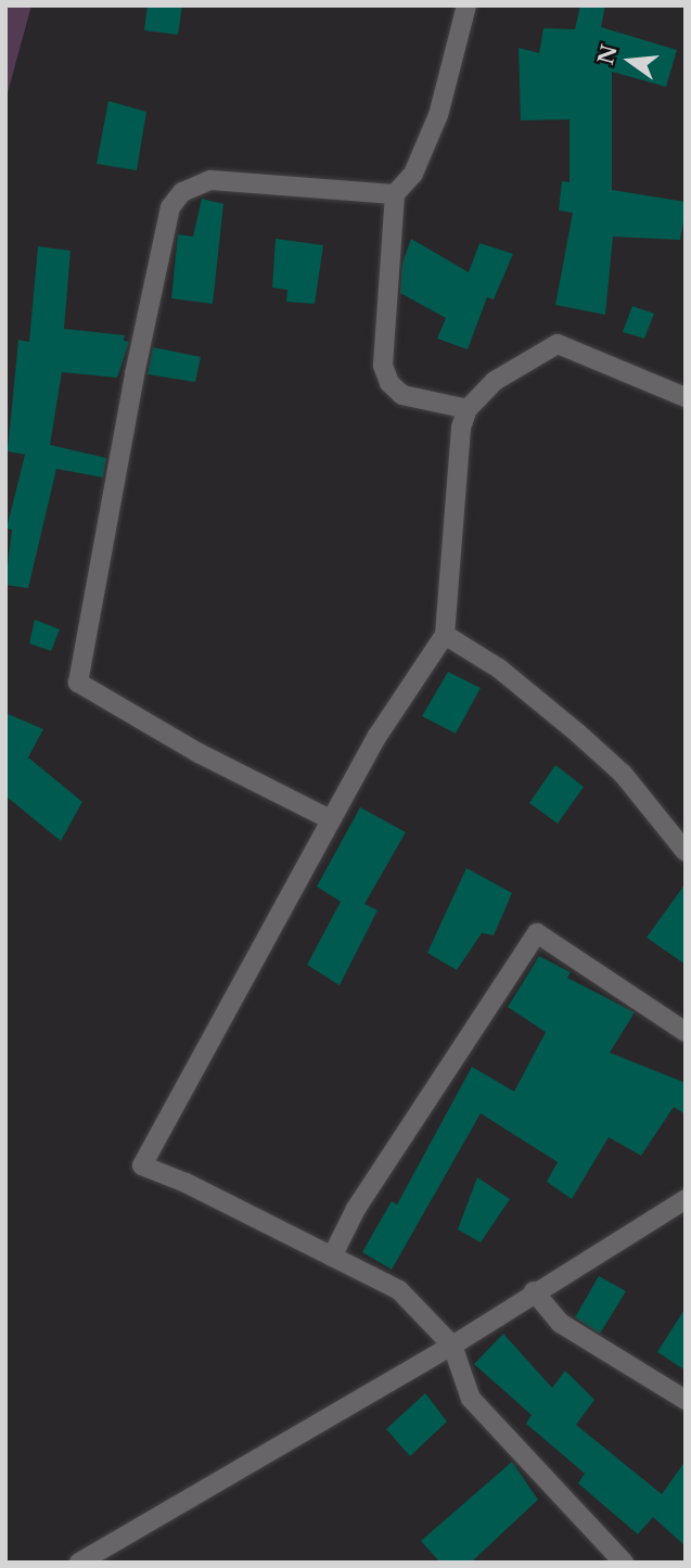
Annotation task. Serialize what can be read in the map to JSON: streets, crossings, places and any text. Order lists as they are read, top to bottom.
{
  "north": "left"
}
